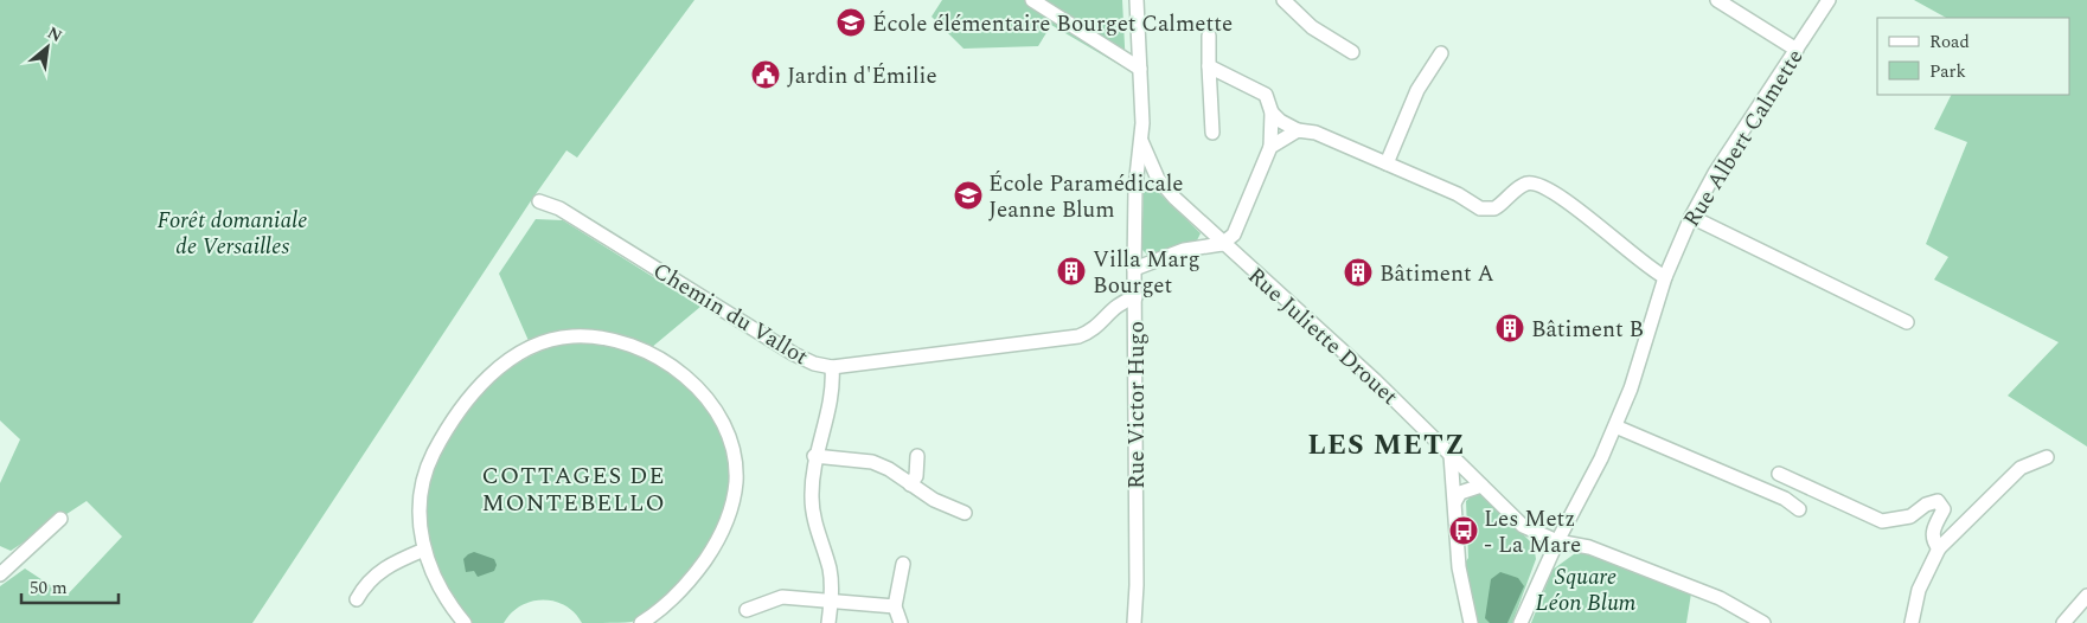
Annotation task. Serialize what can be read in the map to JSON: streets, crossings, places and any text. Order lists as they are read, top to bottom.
{
  "streets": {
    "street": [
      "Rue Albert Calmette",
      "Chemin du Vallot",
      "Rue Juliette Drouet",
      "Rue Victor Hugo"
    ]
  },
  "crossings": [
    ["Rue Albert Calmette", "Rue Juliette Drouet"],
    ["Chemin du Vallot", "Rue Victor Hugo"]
  ],
  "districts": ["LES METZ", "COTTAGES DE MONTEBELLO"],
  "parks": ["Forêt domaniale de Versailles", "Square Léon Blum"],
  "places": {
    "school or university": ["École élémentaire Bourget Calmette", "École Paramédicale Jeanne Blum"],
    "public building": ["Jardin d'Émilie"],
    "building": ["Villa Marg Bourget", "Bâtiment A", "Bâtiment B"],
    "bus stop": ["Les Metz - La Mare"]
  },
  "legend": ["Road", "Park"],
  "scale_bar": "50 m",
  "north": "top right"
}
